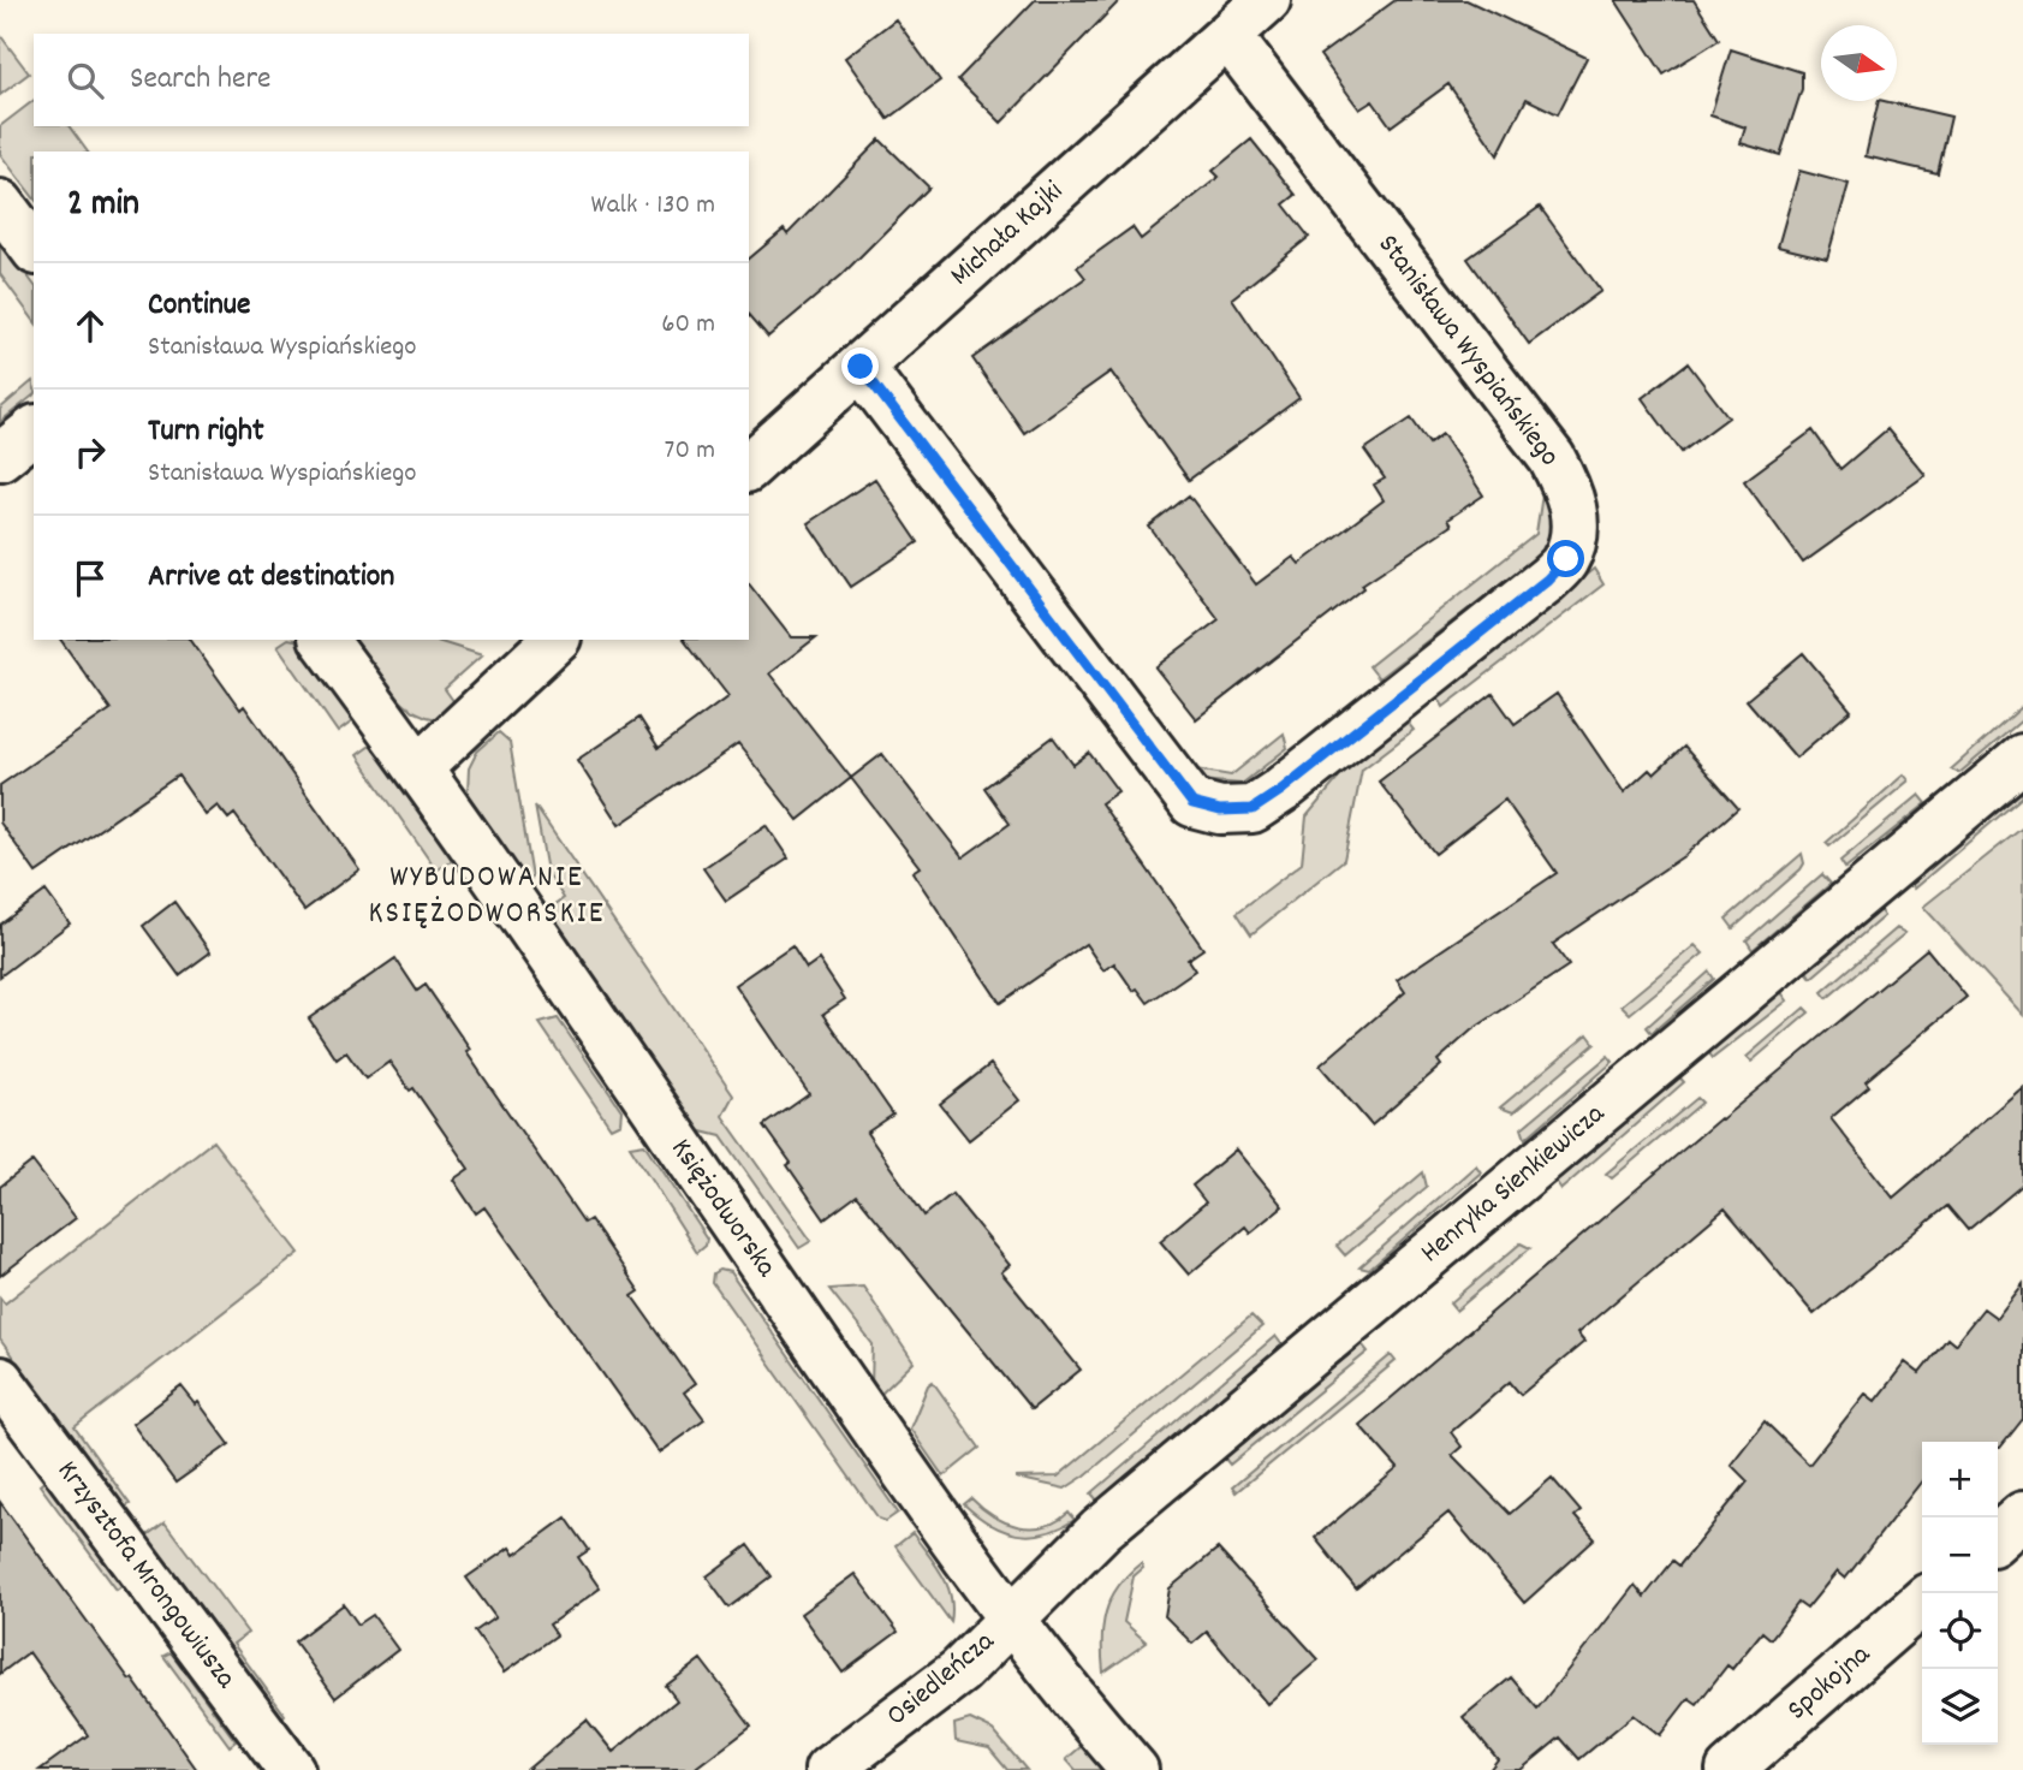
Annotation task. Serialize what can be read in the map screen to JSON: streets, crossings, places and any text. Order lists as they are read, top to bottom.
{
  "streets": {
    "street": [
      "Michała Kajki",
      "Stanisława Wyspiańskiego",
      "Henryka Sienkiewicza",
      "Księżodworska",
      "Krzysztofa Mrongowiusza",
      "Osiedleńcza",
      "Spokojna"
    ]
  },
  "crossings": [
    ["Michała Kajki", "Stanisława Wyspiańskiego"],
    ["Henryka Sienkiewicza", "Księżodworska"],
    ["Henryka Sienkiewicza", "Osiedleńcza"],
    ["Księżodworska", "Osiedleńcza"]
  ],
  "districts": ["WYBUDOWANIE KSIĘŻODWORSKIE"],
  "north": "right",
  "page": {
    "search": "Search here",
    "heading": ["2 min", "Walk · 130 m"],
    "list": [
      ["Continue", "Stanisława Wyspiańskiego", "60 m"],
      ["Turn right", "Stanisława Wyspiańskiego", "70 m"],
      "Arrive at destination"
    ],
    "map_buttons": ["+", "−"]
  }
}
